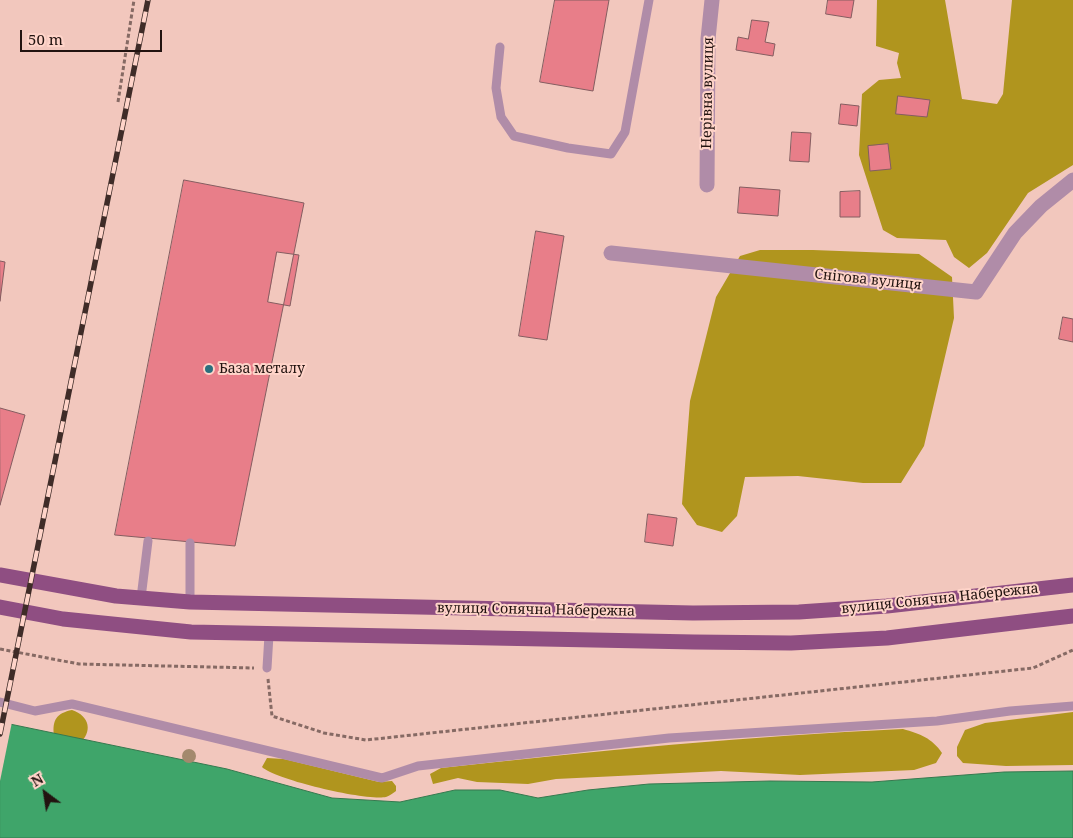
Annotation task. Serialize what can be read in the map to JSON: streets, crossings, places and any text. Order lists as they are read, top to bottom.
{
  "streets": {
    "main road": ["вулиця Сонячна Набережна"],
    "street": ["Нерівна вулиця", "Снігова вулиця"]
  },
  "places": ["База металу"],
  "scale_bar": "50 m",
  "north": "top left"
}
